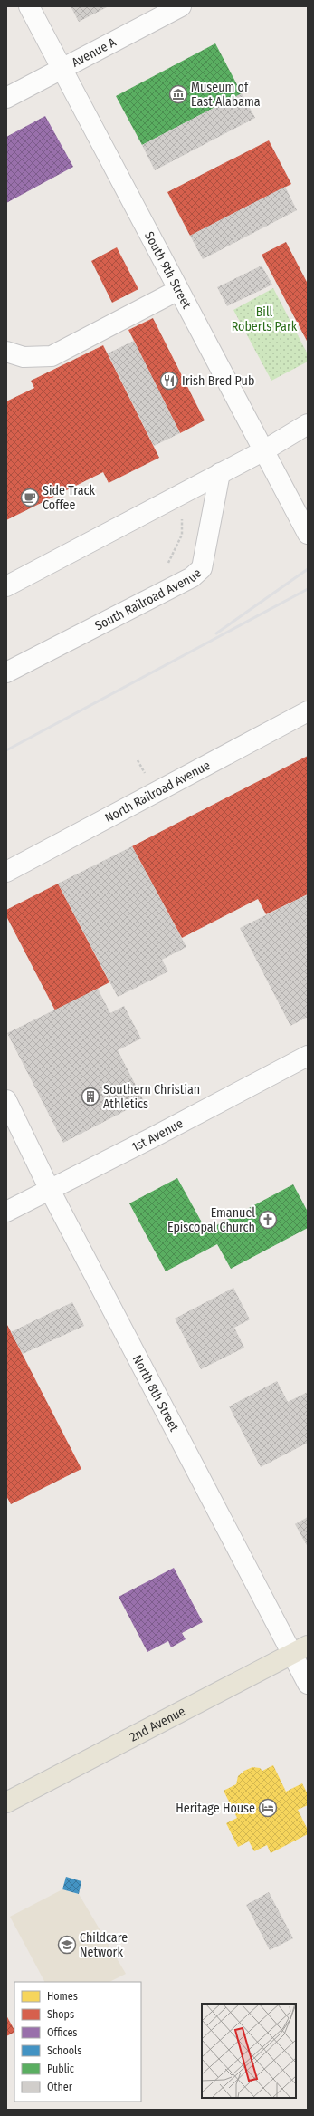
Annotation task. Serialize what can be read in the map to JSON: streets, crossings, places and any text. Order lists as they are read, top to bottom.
{
  "streets": {
    "main road": ["2nd Avenue"],
    "street": [
      "Avenue A",
      "South 9th Street",
      "South Railroad Avenue",
      "North Railroad Avenue",
      "1st Avenue",
      "North 8th Street"
    ]
  },
  "crossings": [
    ["Avenue A", "South 9th Street"],
    ["1st Avenue", "North 8th Street"],
    ["North 8th Street", "2nd Avenue"]
  ],
  "parks": ["Bill Roberts Park"],
  "places": {
    "museum": ["Museum of East Alabama"],
    "restaurant": ["Irish Bred Pub"],
    "cafe": ["Side Track Coffee"],
    "building": ["Southern Christian Athletics"],
    "church": ["Emanuel Episcopal Church"],
    "hotel": ["Heritage House"],
    "school or university": ["Childcare Network"]
  },
  "legend": [
    "Homes",
    "Shops",
    "Offices",
    "Schools",
    "Public",
    "Other"
  ]
}
